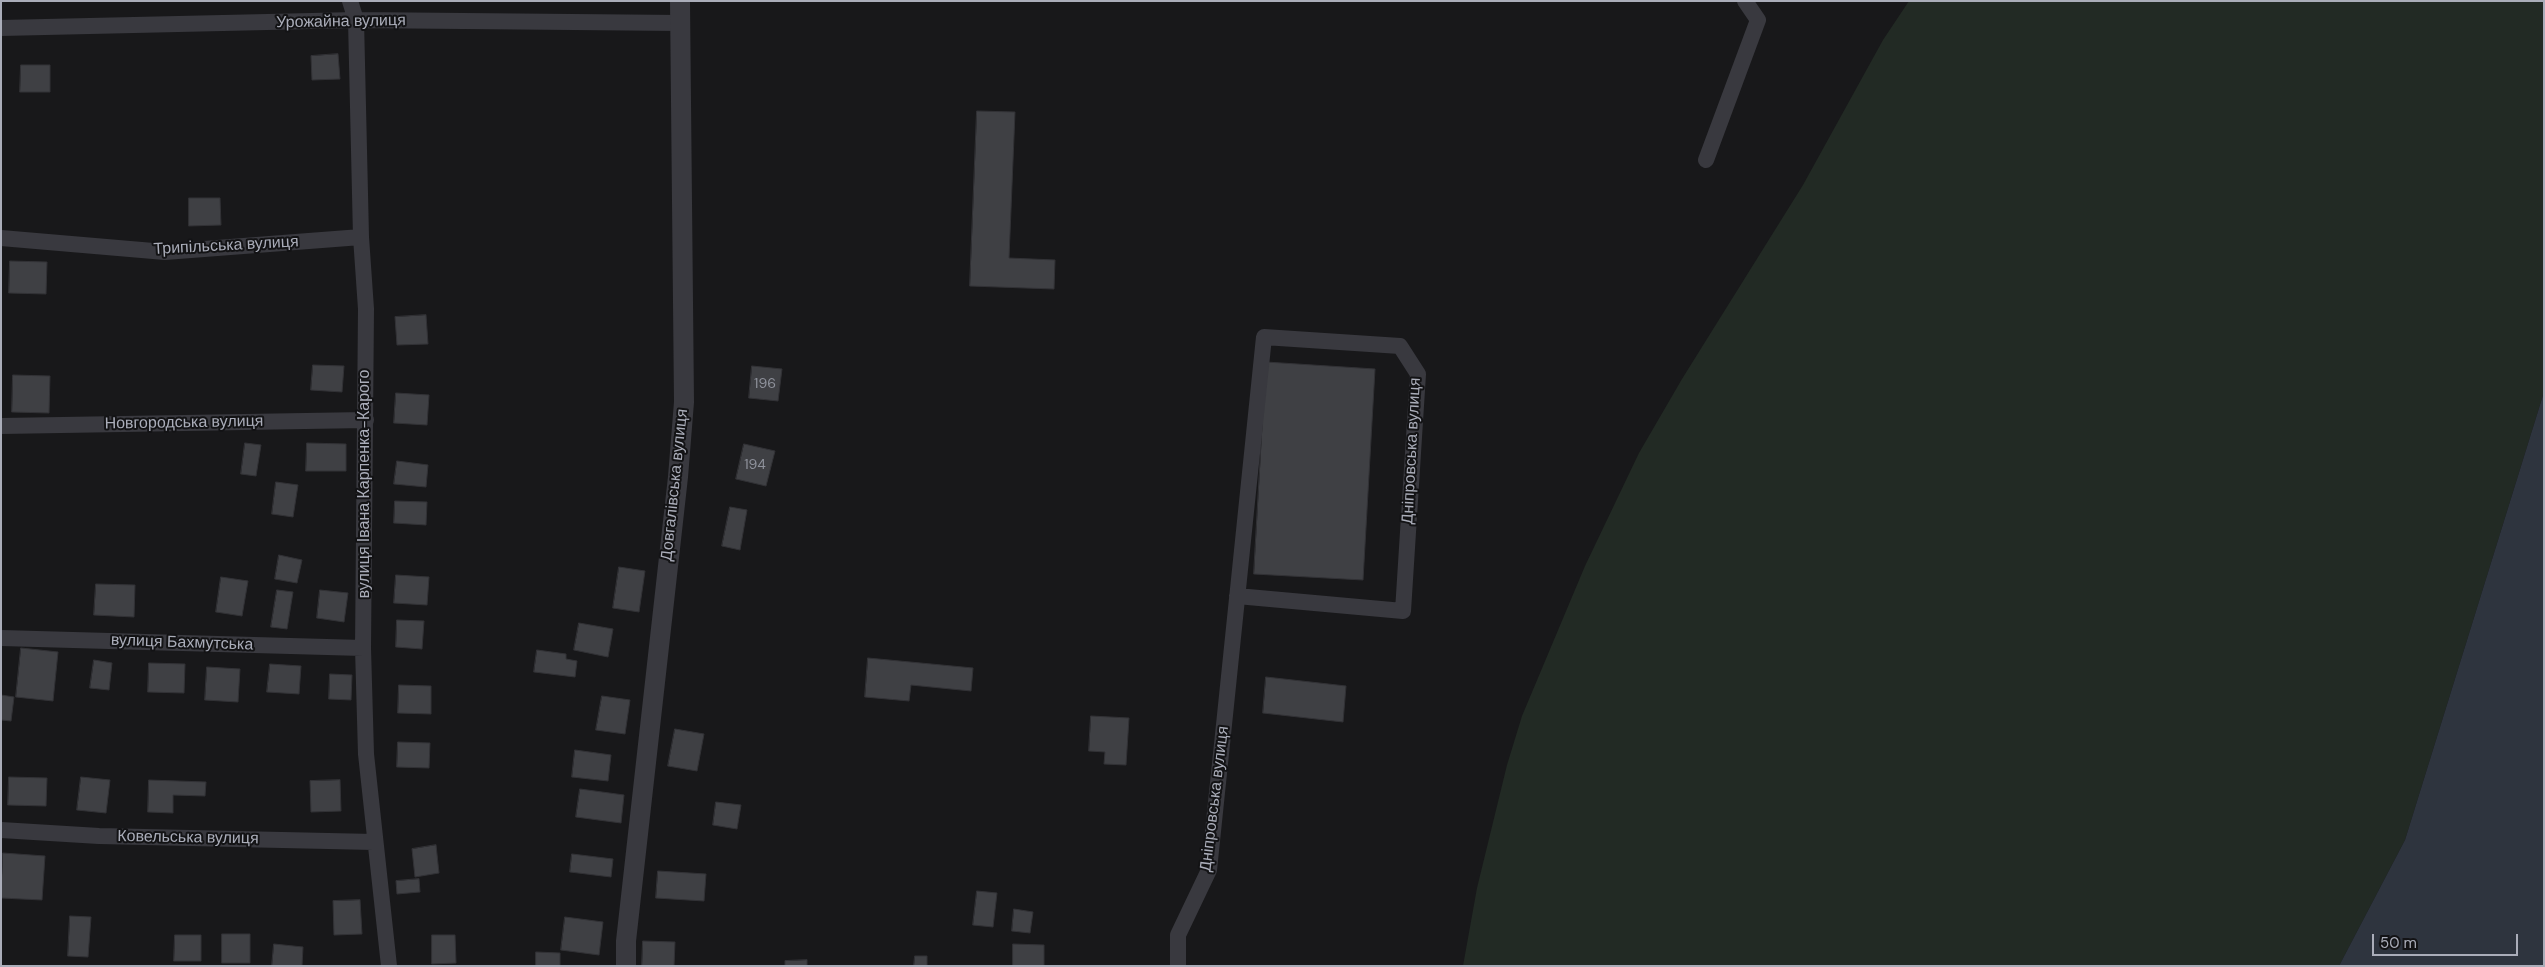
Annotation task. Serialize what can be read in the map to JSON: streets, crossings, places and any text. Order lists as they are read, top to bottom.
{
  "streets": {
    "street": [
      "Урожайна вулиця",
      "Трипільська вулиця",
      "Новгородська вулиця",
      "Дніпровська вулиця",
      "вулиця Івана Карпенка-Карого",
      "Довгалівська вулиця",
      "вулиця Бахмутська",
      "Ковельська вулиця"
    ]
  },
  "crossings": [
    ["Урожайна вулиця", "вулиця Івана Карпенка-Карого"],
    ["Урожайна вулиця", "Довгалівська вулиця"],
    ["Трипільська вулиця", "вулиця Івана Карпенка-Карого"],
    ["Новгородська вулиця", "вулиця Івана Карпенка-Карого"],
    ["вулиця Івана Карпенка-Карого", "вулиця Бахмутська"],
    ["вулиця Івана Карпенка-Карого", "Ковельська вулиця"]
  ],
  "house_numbers": ["196", "194"],
  "scale_bar": "50 m"
}
